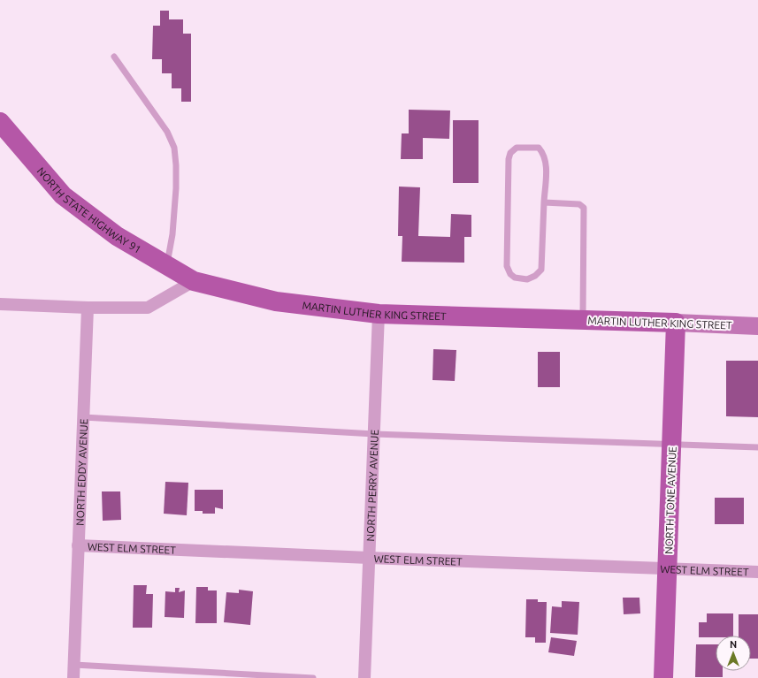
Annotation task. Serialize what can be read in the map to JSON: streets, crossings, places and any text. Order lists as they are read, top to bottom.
{
  "streets": {
    "main road": ["NORTH STATE HIGHWAY 91", "MARTIN LUTHER KING STREET", "NORTH TONE AVENUE"],
    "street": ["NORTH EDDY AVENUE", "NORTH PERRY AVENUE", "WEST ELM STREET"]
  },
  "crossings": [
    ["NORTH STATE HIGHWAY 91", "MARTIN LUTHER KING STREET"],
    ["MARTIN LUTHER KING STREET", "NORTH PERRY AVENUE"],
    ["MARTIN LUTHER KING STREET", "NORTH TONE AVENUE"],
    ["NORTH EDDY AVENUE", "WEST ELM STREET"],
    ["NORTH PERRY AVENUE", "WEST ELM STREET"],
    ["NORTH TONE AVENUE", "WEST ELM STREET"]
  ],
  "north": "top"
}
